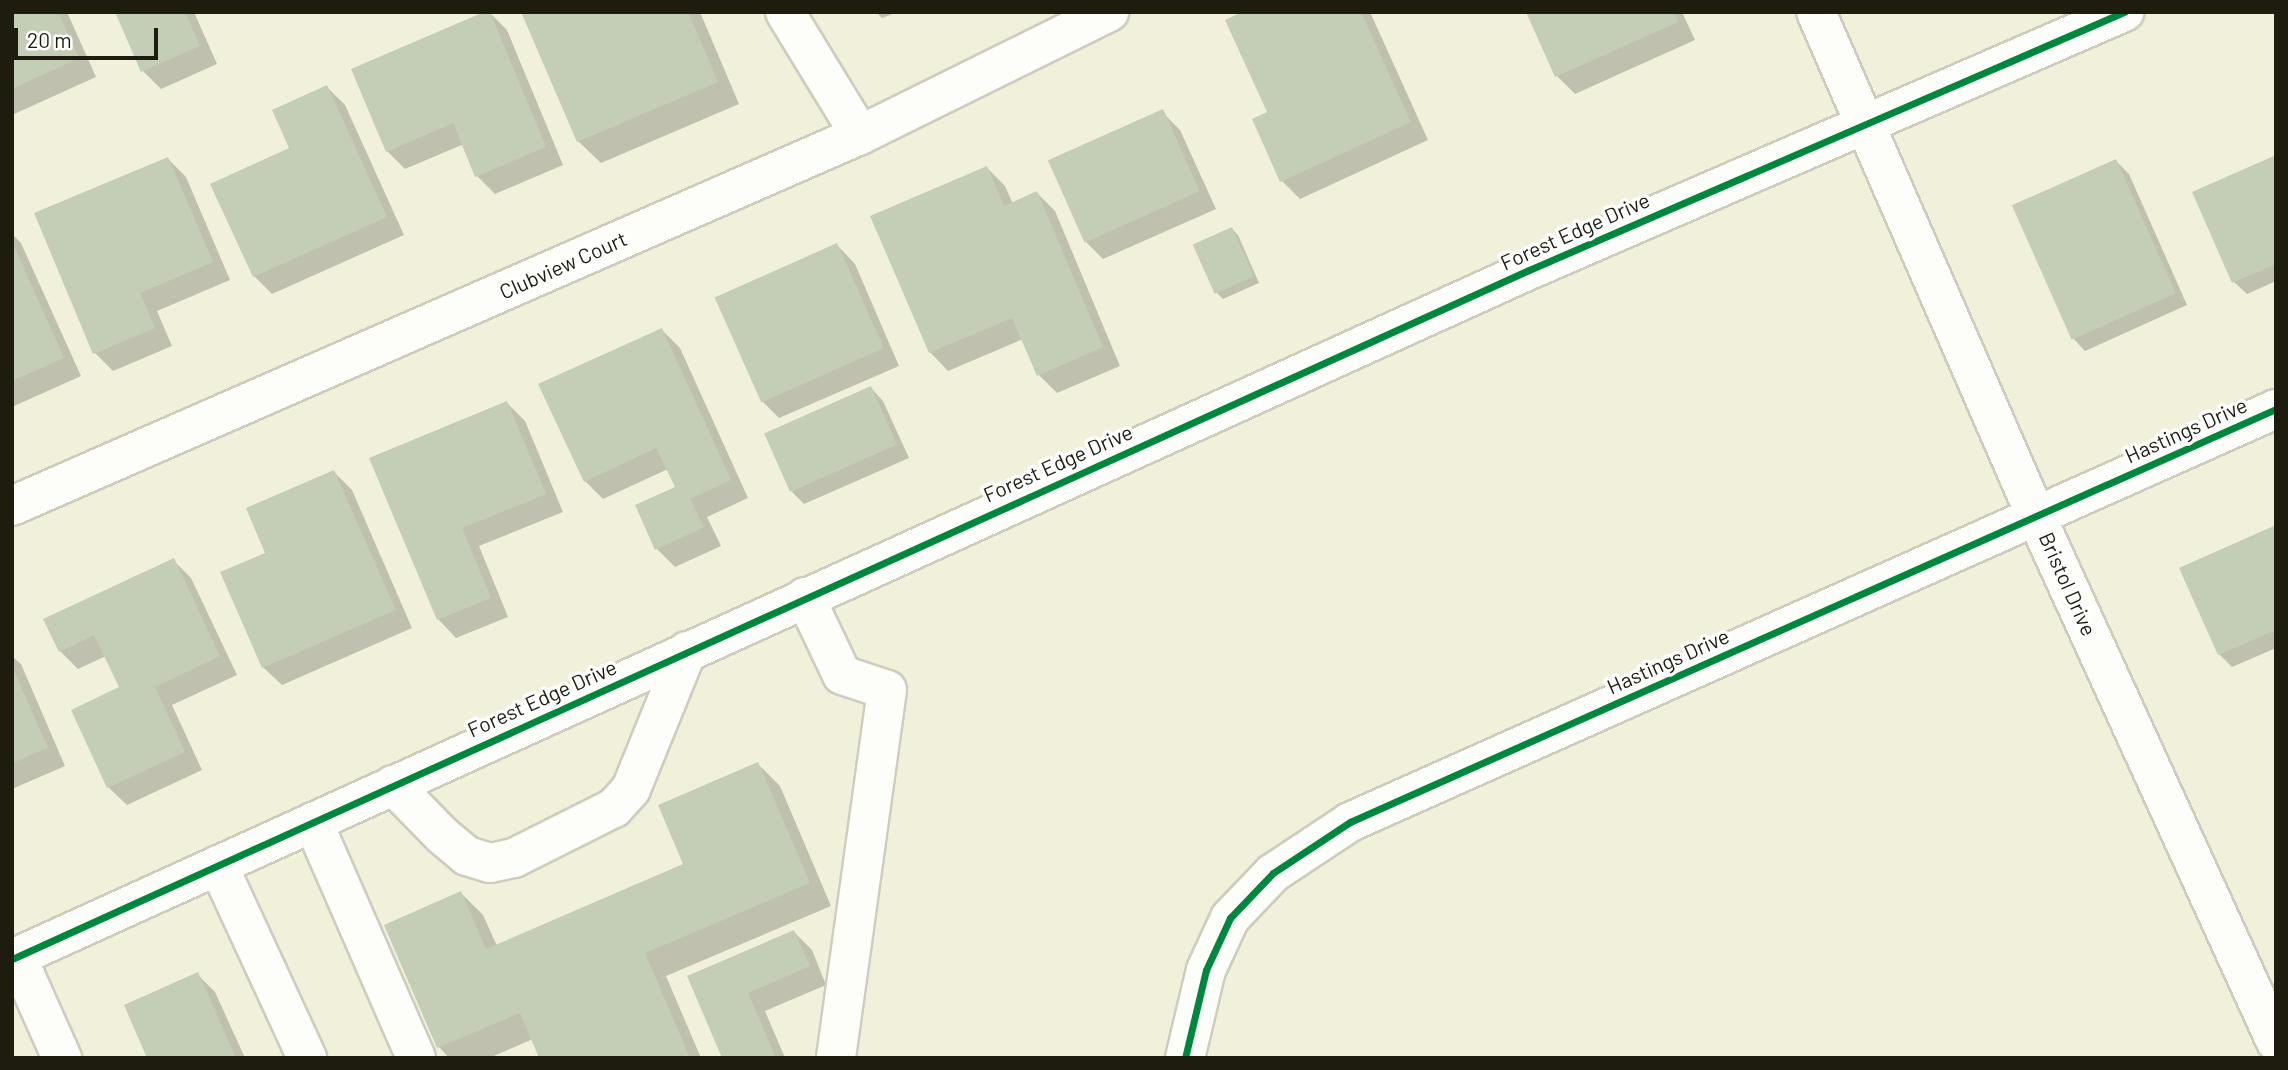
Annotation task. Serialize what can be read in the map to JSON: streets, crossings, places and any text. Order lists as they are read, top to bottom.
{
  "streets": {
    "street": [
      "Forest Edge Drive",
      "Clubview Court",
      "Hastings Drive",
      "Bristol Drive"
    ]
  },
  "crossings": [
    ["Forest Edge Drive", "Bristol Drive"],
    ["Hastings Drive", "Bristol Drive"]
  ],
  "scale_bar": "20 m"
}
